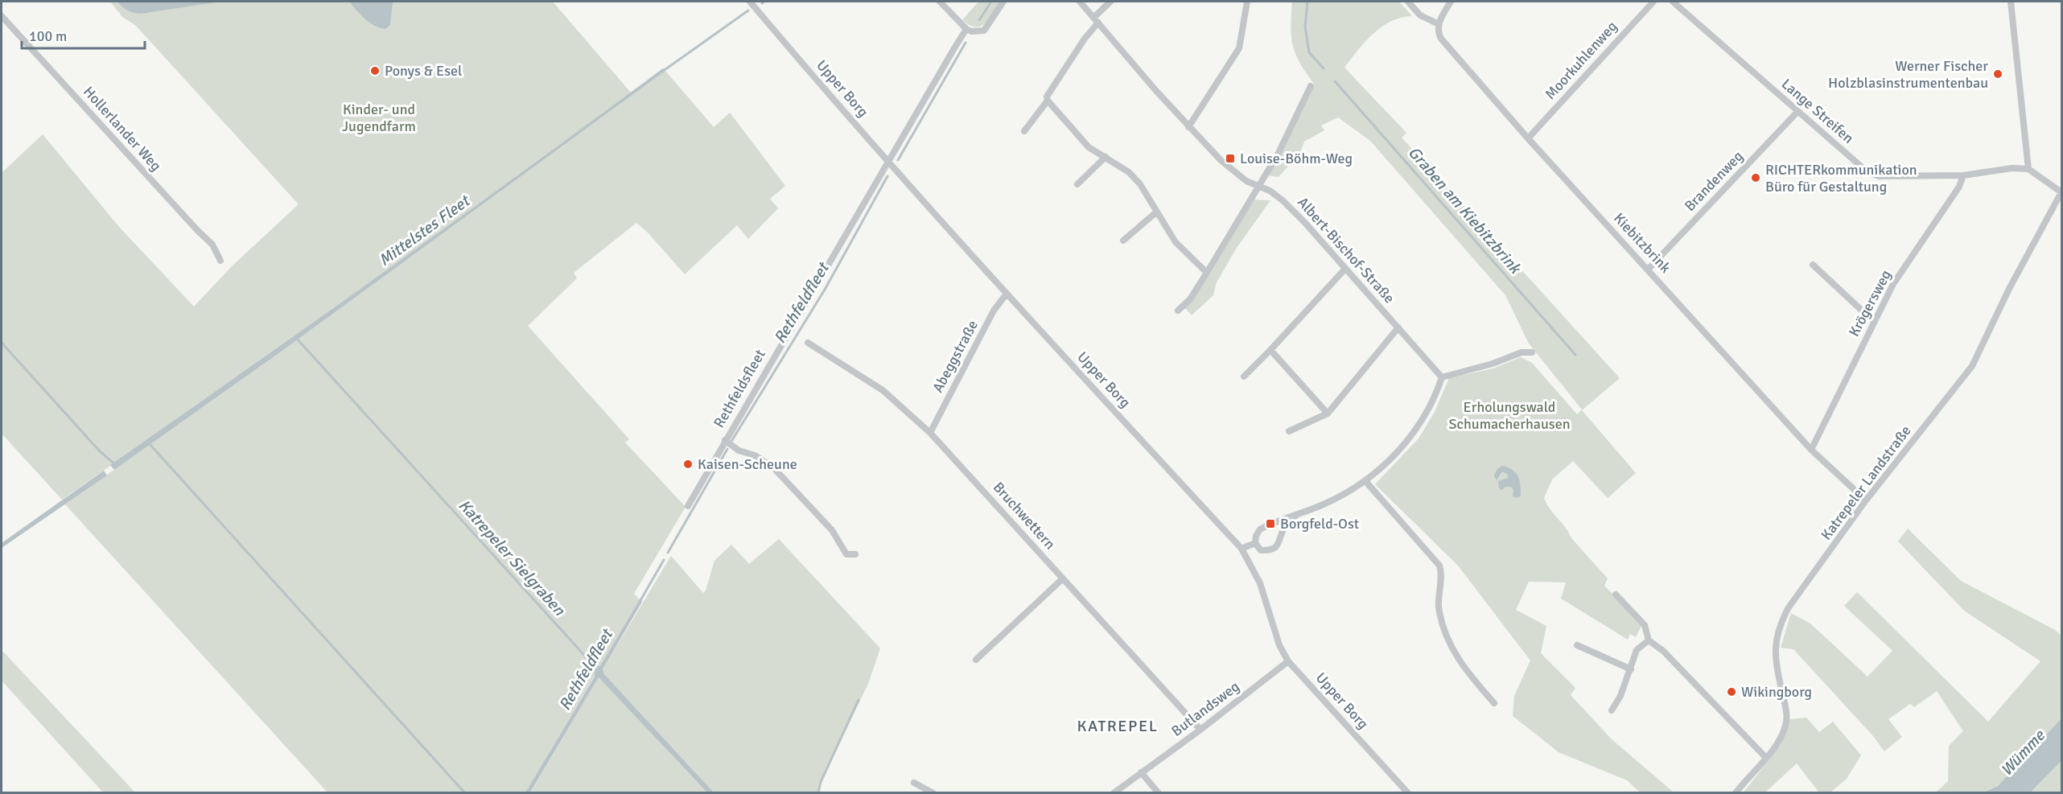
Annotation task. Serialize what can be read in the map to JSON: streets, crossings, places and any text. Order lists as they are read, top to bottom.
{
  "streets": {
    "street": [
      "Moorkuhlenweg",
      "Upper Borg",
      "Lange Streifen",
      "Hollerlander Weg",
      "Brandenweg",
      "Kiebitzbrink",
      "Albert-Bischof-Straße",
      "Krögersweg",
      "Abeggstraße",
      "Rethfeldsfleet",
      "Katrepeler Landstraße",
      "Bruchwettern",
      "Butlandsweg"
    ]
  },
  "crossings": [
    ["Moorkuhlenweg", "Kiebitzbrink"],
    ["Upper Borg", "Abeggstraße"],
    ["Upper Borg", "Rethfeldsfleet"],
    ["Upper Borg", "Butlandsweg"],
    ["Lange Streifen", "Brandenweg"],
    ["Lange Streifen", "Krögersweg"],
    ["Lange Streifen", "Katrepeler Landstraße"],
    ["Brandenweg", "Kiebitzbrink"],
    ["Kiebitzbrink", "Krögersweg"],
    ["Kiebitzbrink", "Katrepeler Landstraße"],
    ["Abeggstraße", "Bruchwettern"],
    ["Bruchwettern", "Butlandsweg"]
  ],
  "districts": ["KATREPEL"],
  "water": [
    "Graben am Kiebitzbrink",
    "Mittelstes Fleet",
    "Rethfeldfleet",
    "Katrepeler Sielgraben",
    "Wümme"
  ],
  "parks": ["Kinder- und Jugendfarm", "Erholungswald Schumacherhausen"],
  "places": {
    "other": [
      "Ponys & Esel",
      "Werner Fischer Holzblasinstrumentenbau",
      "RICHTERkommunikation Büro für Gestaltung",
      "Kaisen-Scheune",
      "Wikingborg"
    ],
    "transit": ["Louise-Böhm-Weg", "Borgfeld-Ost"]
  },
  "scale_bar": "100 m"
}
